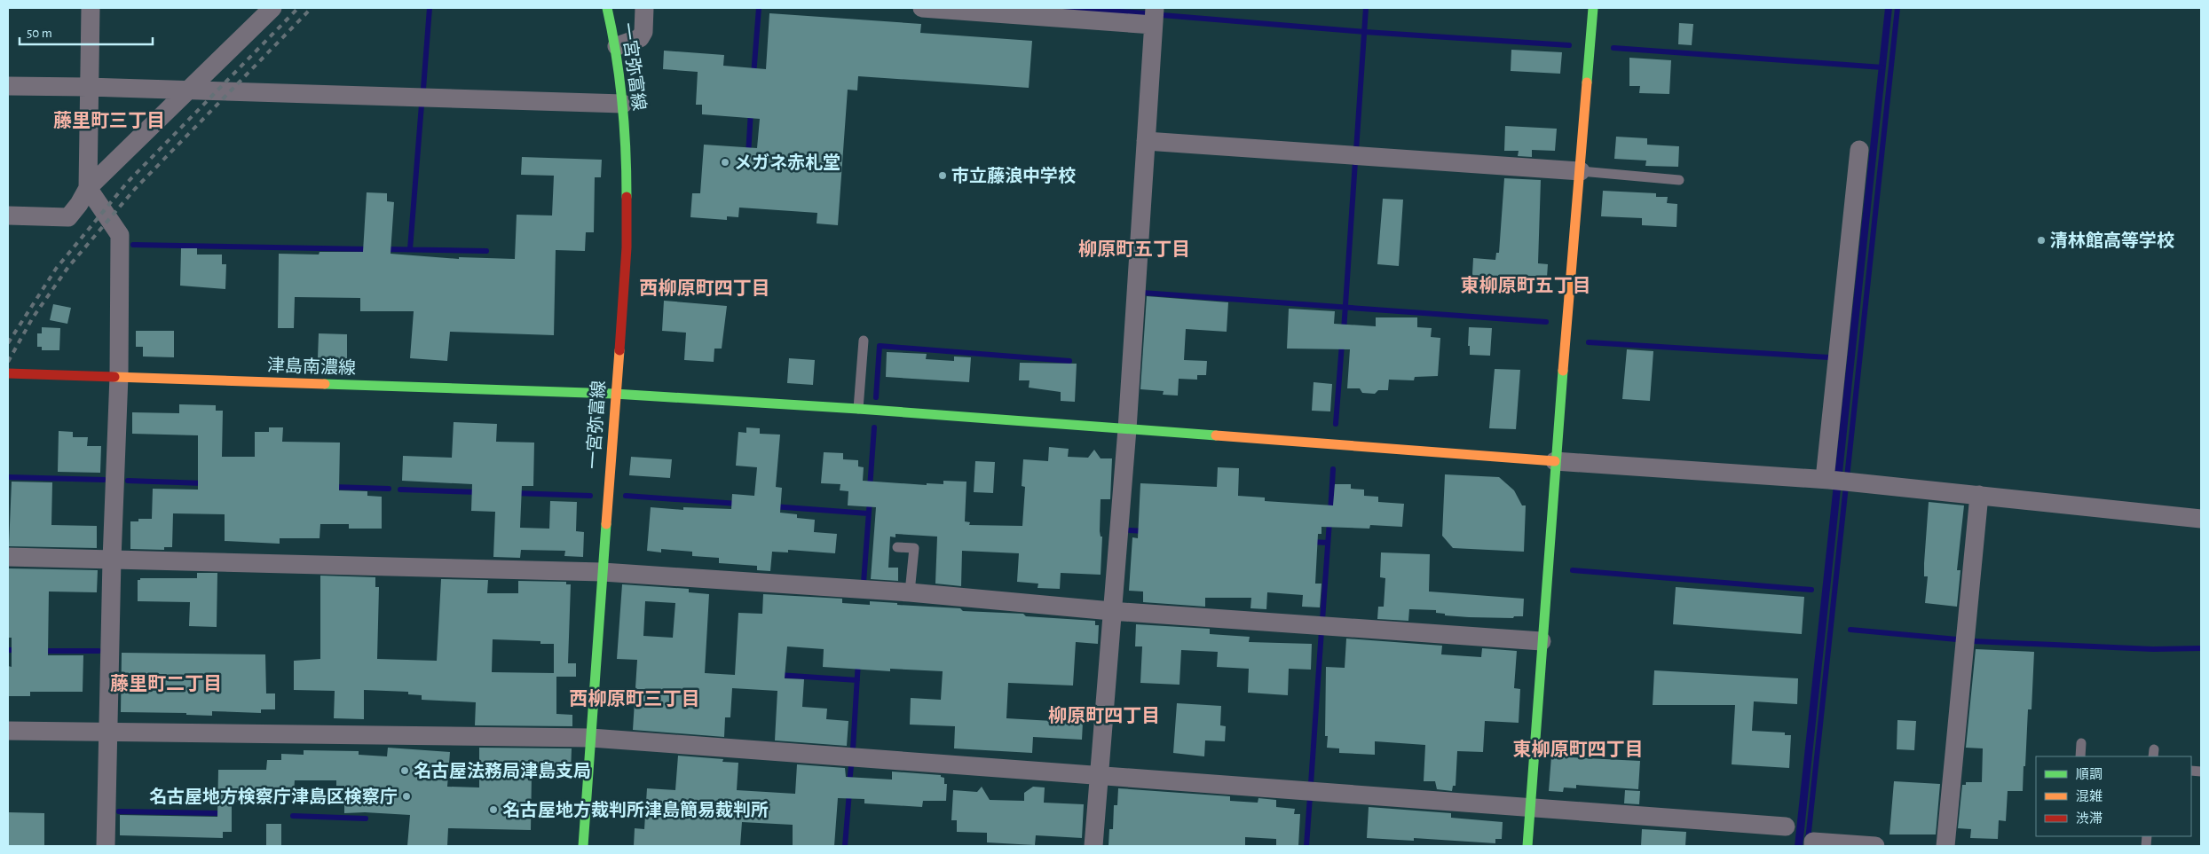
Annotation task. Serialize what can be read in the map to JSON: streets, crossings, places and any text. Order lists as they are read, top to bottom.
{
  "streets": {
    "street": ["一宮弥富線", "津島南濃線"]
  },
  "crossings": [
    ["一宮弥富線", "津島南濃線"]
  ],
  "districts": [
    "藤里町三丁目",
    "柳原町五丁目",
    "東柳原町五丁目",
    "西柳原町四丁目",
    "藤里町二丁目",
    "西柳原町三丁目",
    "柳原町四丁目",
    "東柳原町四丁目"
  ],
  "places": [
    "メガネ赤札堂",
    "市立藤浪中学校",
    "清林館高等学校",
    "名古屋法務局津島支局",
    "名古屋地方検察庁津島区検察庁",
    "名古屋地方裁判所津島簡易裁判所"
  ],
  "legend": ["順調", "混雑", "渋滞"],
  "scale_bar": "50 m"
}
